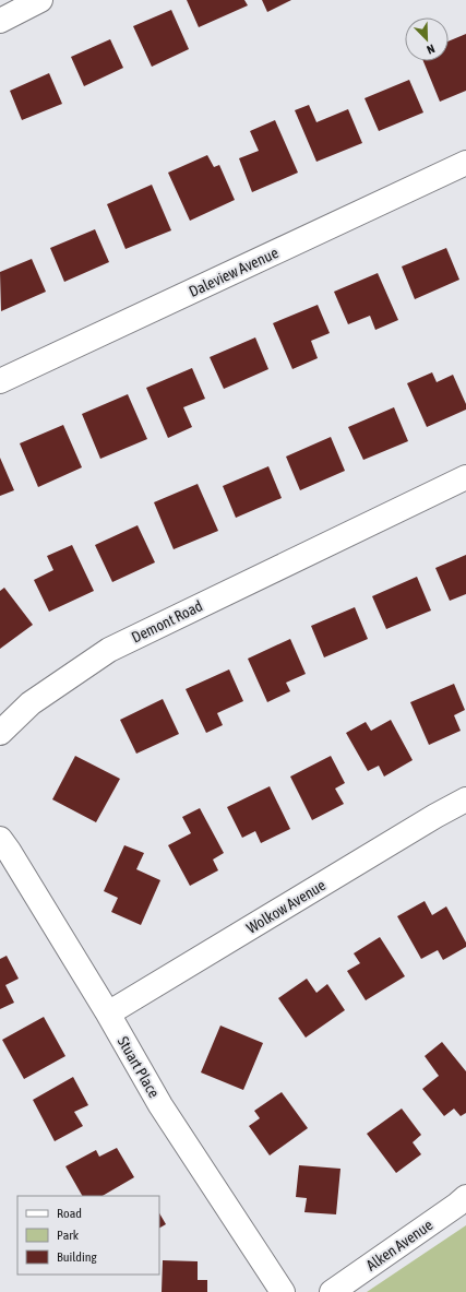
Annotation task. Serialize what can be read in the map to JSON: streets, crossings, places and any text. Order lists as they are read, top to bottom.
{
  "streets": {
    "street": [
      "Daleview Avenue",
      "Demont Road",
      "Wolkow Avenue",
      "Stuart Place",
      "Alken Avenue"
    ]
  },
  "crossings": [
    ["Wolkow Avenue", "Stuart Place"]
  ],
  "legend": ["Road", "Park", "Building"],
  "north": "bottom right"
}
